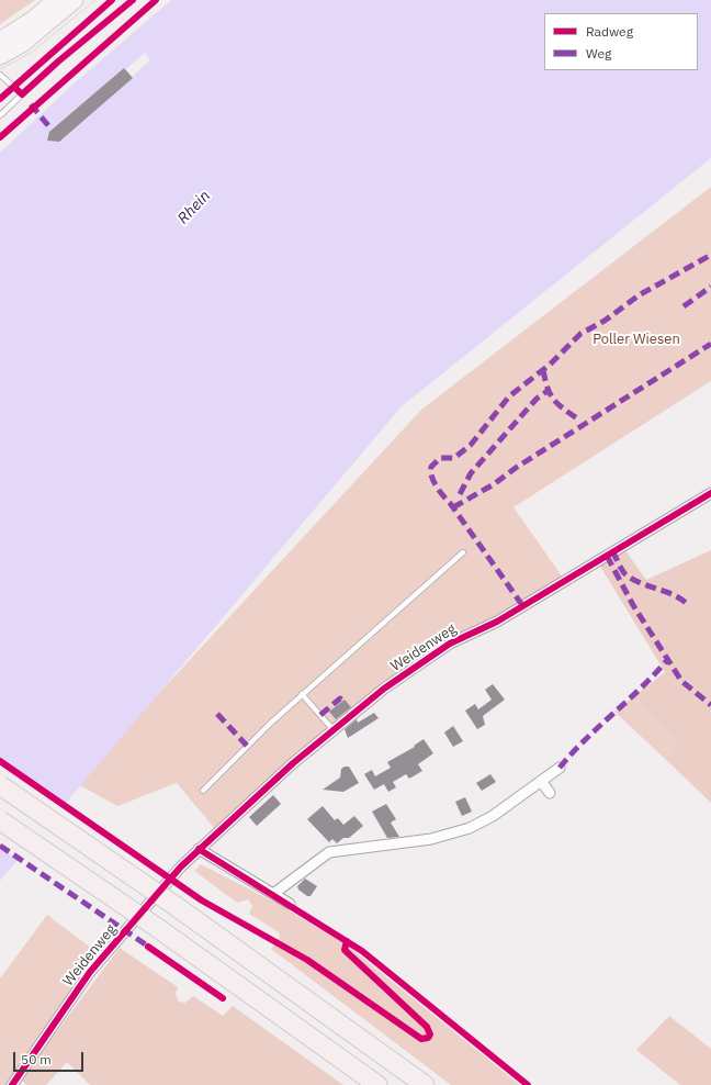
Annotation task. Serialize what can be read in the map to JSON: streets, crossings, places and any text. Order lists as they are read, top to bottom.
{
  "streets": {
    "street": ["Weidenweg"]
  },
  "water": ["Rhein"],
  "parks": ["Poller Wiesen"],
  "legend": ["Radweg", "Weg"],
  "scale_bar": "50 m"
}
